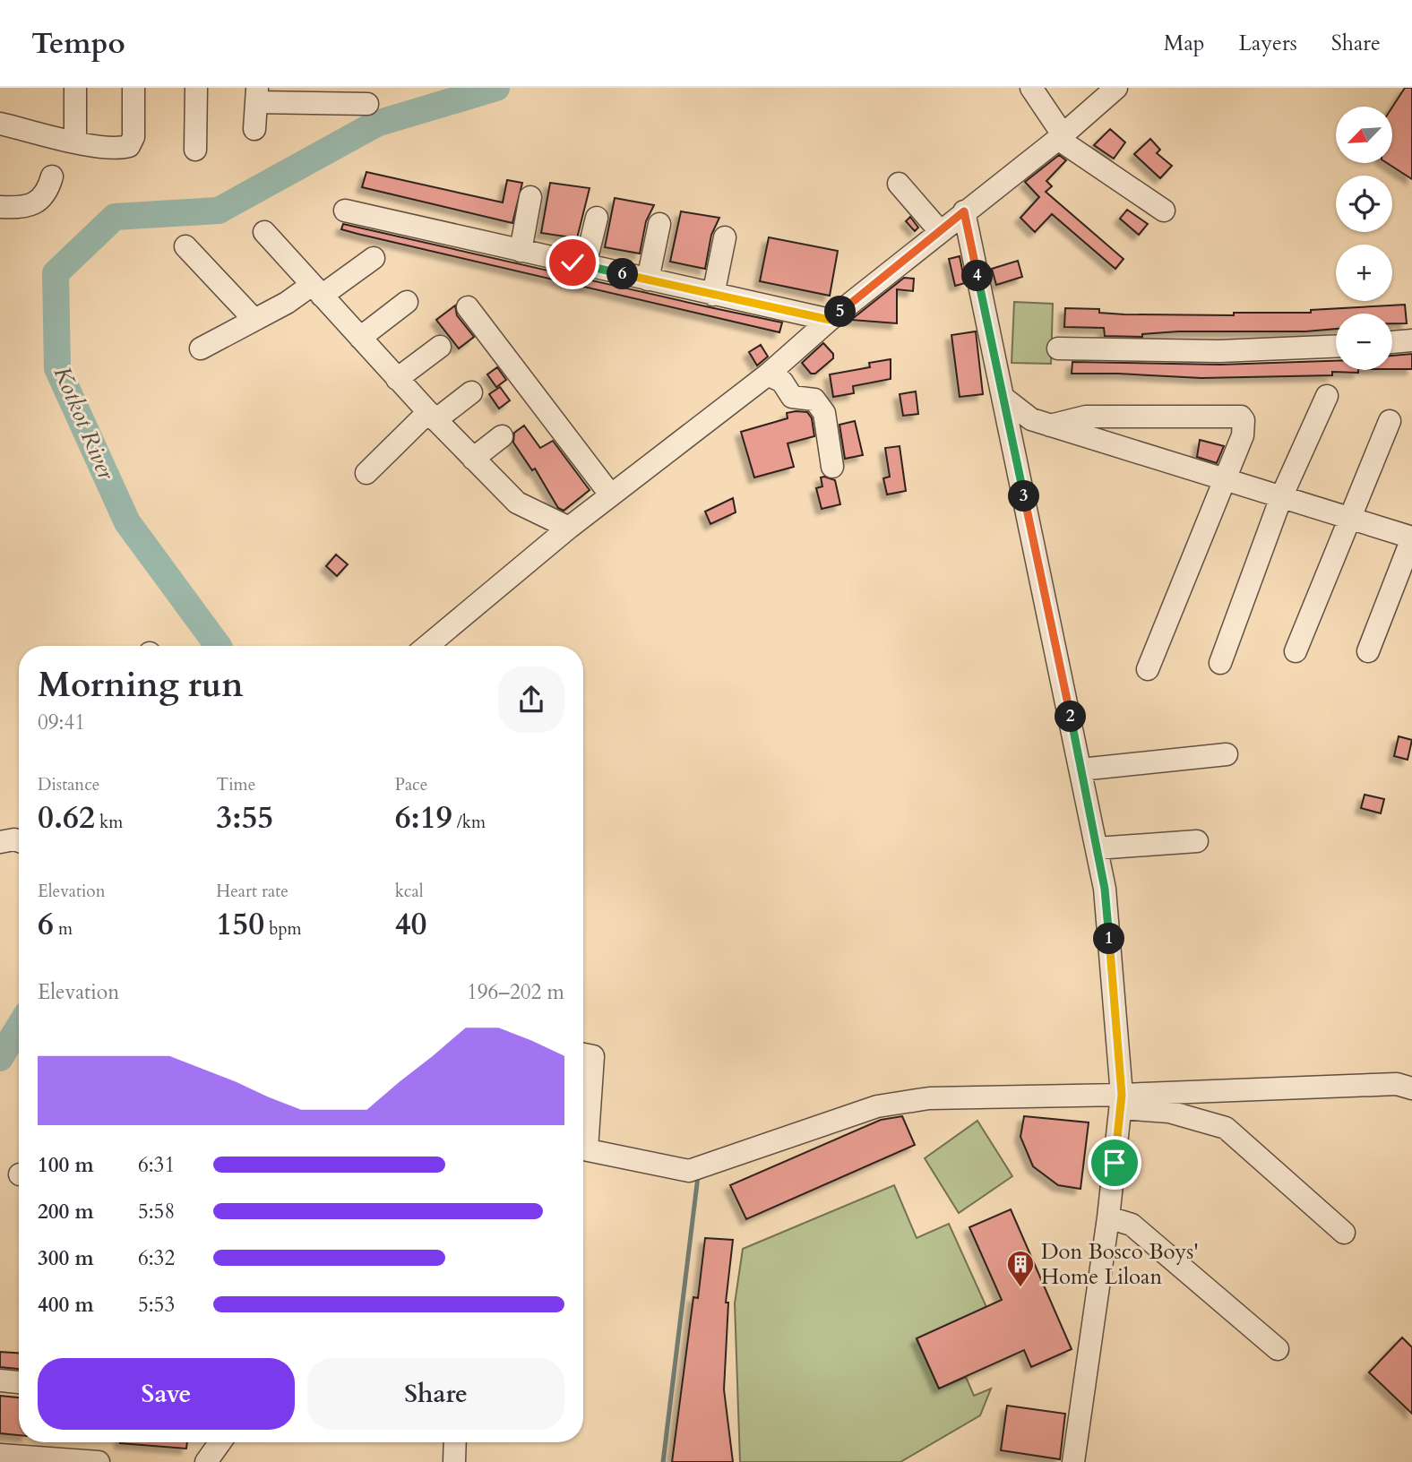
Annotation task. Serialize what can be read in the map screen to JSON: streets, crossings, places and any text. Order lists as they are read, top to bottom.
{
  "water": ["Kotkot River"],
  "places": {
    "building": ["Don Bosco Boys' Home Liloan"]
  },
  "north": "bottom left",
  "page": {
    "header": "Tempo",
    "nav": ["Map", "Layers", "Share"],
    "map_buttons": ["+", "−"],
    "pins": [
      "6",
      "4",
      "5",
      "3",
      "2",
      "1"
    ],
    "heading": ["Morning run", "09:41"],
    "stats": [
      ["Distance", "0.62 km"],
      ["Time", "3:55"],
      ["Pace", "6:19 /km"],
      ["Elevation", "6 m"],
      ["Heart rate", "150 bpm"],
      ["kcal", "40"]
    ],
    "chart": ["Elevation", "196–202 m"],
    "list": [
      {
        "name": "100 m",
        "note": "6:31"
      },
      {
        "name": "200 m",
        "note": "5:58"
      },
      {
        "name": "300 m",
        "note": "6:32"
      },
      {
        "name": "400 m",
        "note": "5:53"
      }
    ],
    "buttons": ["Save", "Share"]
  }
}
